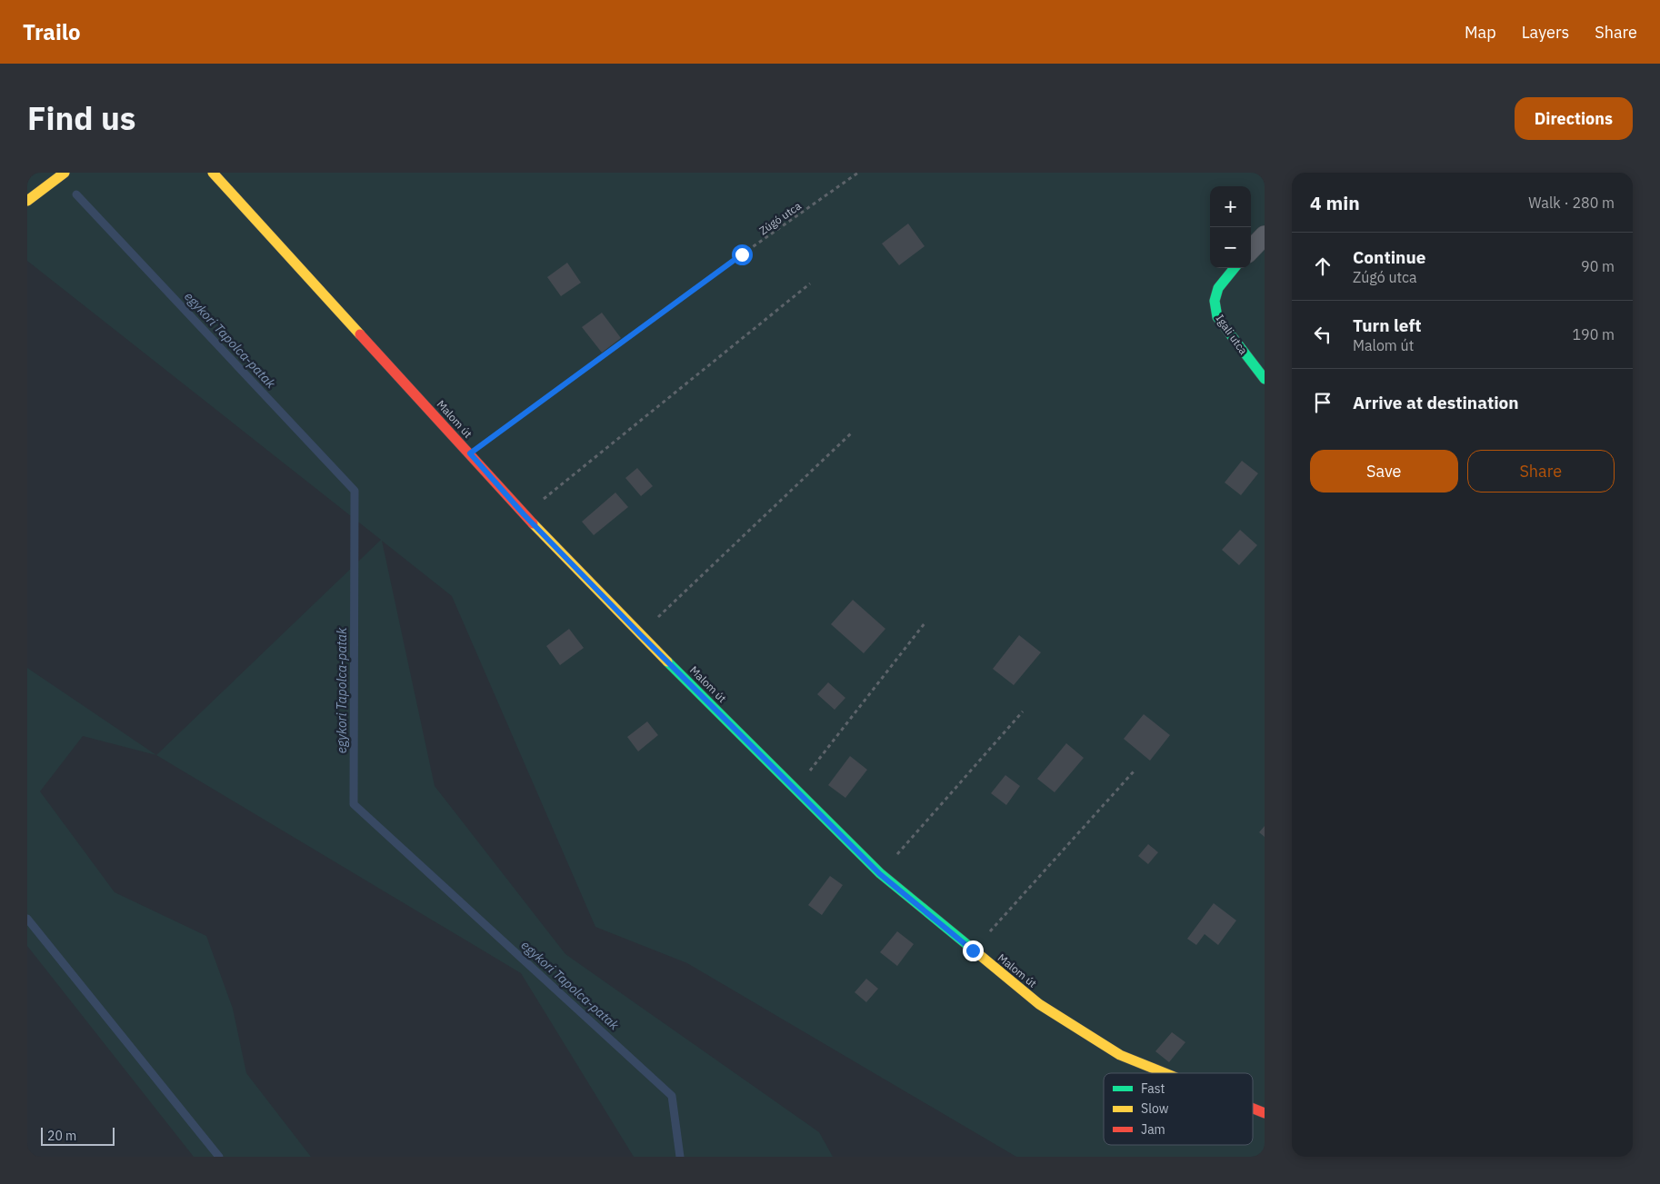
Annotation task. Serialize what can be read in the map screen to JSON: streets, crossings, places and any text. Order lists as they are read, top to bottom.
{
  "streets": {
    "street": ["Igali utca", "Malom út"],
    "path": ["Zúgó utca"]
  },
  "crossings": [
    ["Zúgó utca", "Malom út"]
  ],
  "water": ["egykori Tapolca-patak"],
  "legend": ["Fast", "Slow", "Jam"],
  "scale_bar": "20 m",
  "page": {
    "header": "Trailo",
    "nav": ["Map", "Layers", "Share"],
    "title": "Find us",
    "buttons": [
      "Directions",
      ["Save", "Share"]
    ],
    "heading": ["4 min", "Walk · 280 m"],
    "map_buttons": ["+", "−"],
    "list": [
      ["Continue", "Zúgó utca", "90 m"],
      ["Turn left", "Malom út", "190 m"],
      "Arrive at destination"
    ],
    "scale": "20 m"
  }
}
